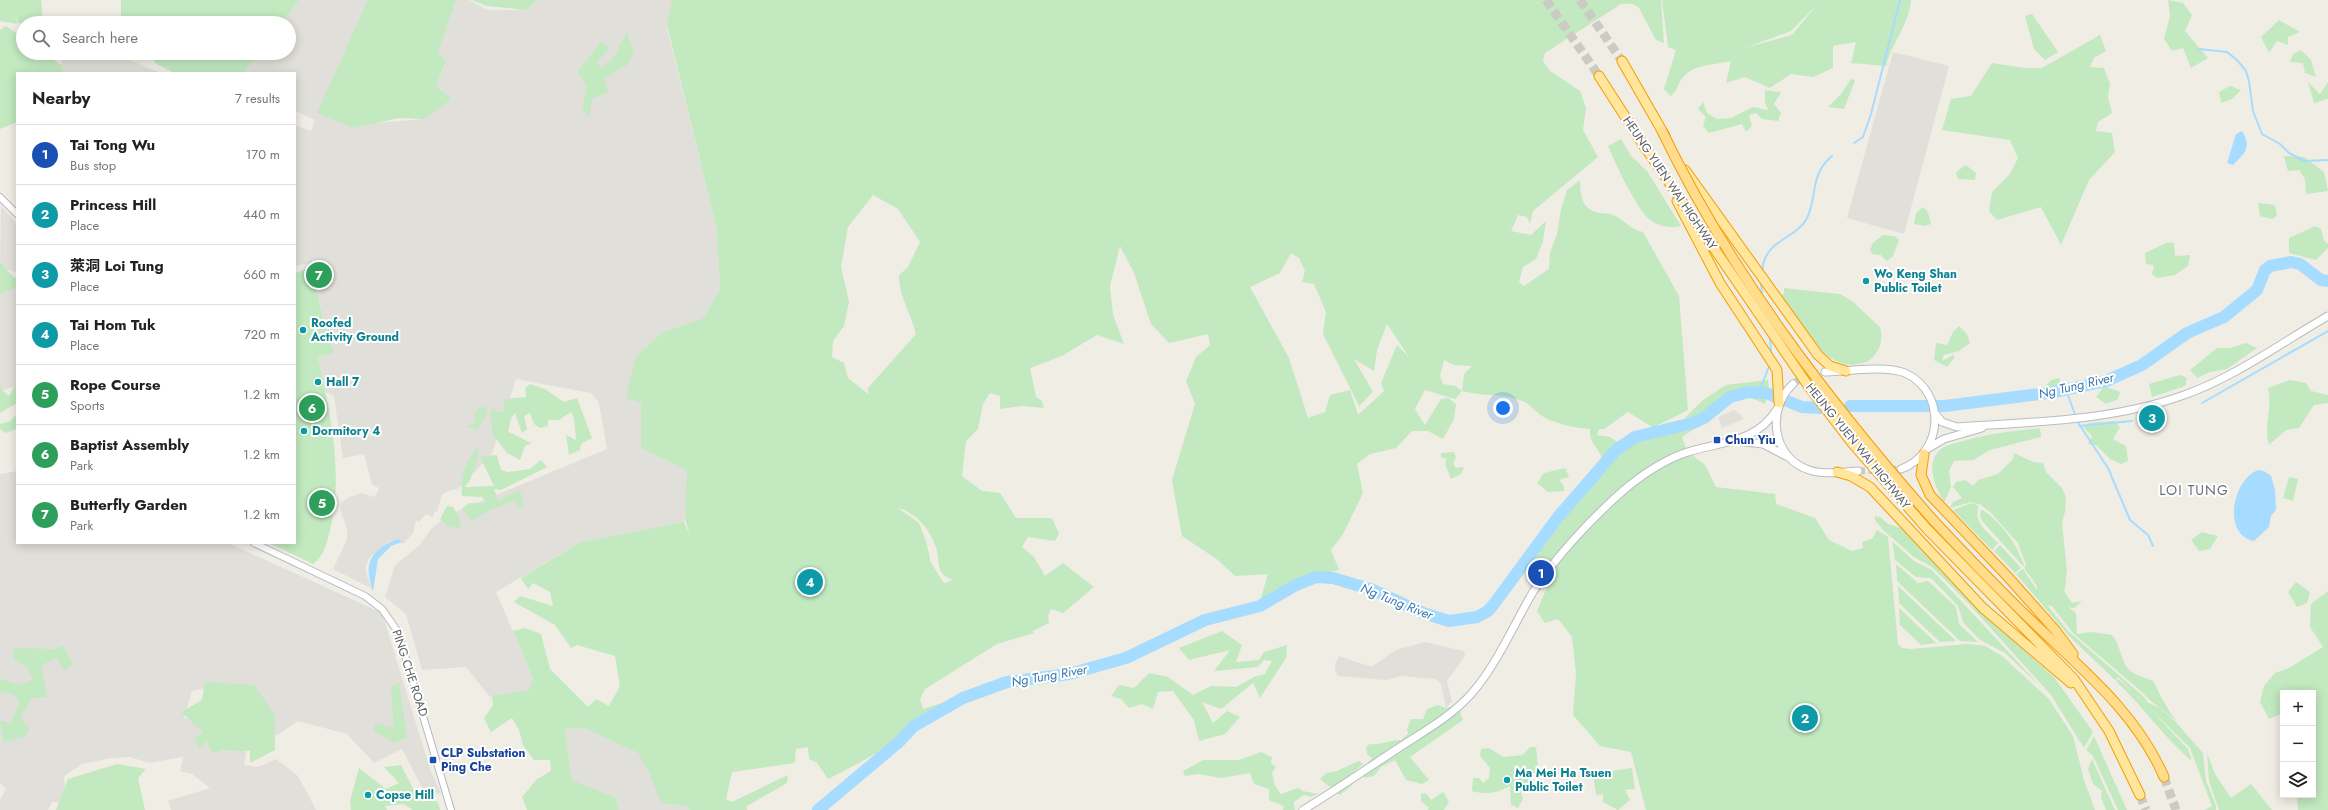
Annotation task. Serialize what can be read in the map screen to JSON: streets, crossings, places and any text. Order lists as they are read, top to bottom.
{
  "streets": {
    "highway": ["HEUNG YUEN WAI HIGHWAY"],
    "street": ["PING CHE ROAD"]
  },
  "districts": ["LOI TUNG"],
  "water": ["Ng Tung River"],
  "places": {
    "other": [
      "Wo Keng Shan Public Toilet",
      "Roofed Activity Ground",
      "Hall 7",
      "Dormitory 4",
      "Ma Mei Ha Tsuen Public Toilet",
      "Copse Hill"
    ],
    "transit": ["Chun Yiu", "CLP Substation Ping Che"]
  },
  "page": {
    "search": "Search here",
    "heading": ["Nearby", "7 results"],
    "list": [
      {
        "mark": "1",
        "name": "Tai Tong Wu",
        "note": "Bus stop",
        "value": "170 m"
      },
      {
        "mark": "2",
        "name": "Princess Hill",
        "note": "Place",
        "value": "440 m"
      },
      {
        "mark": "3",
        "name": "萊洞 Loi Tung",
        "note": "Place",
        "value": "660 m"
      },
      {
        "mark": "4",
        "name": "Tai Hom Tuk",
        "note": "Place",
        "value": "720 m"
      },
      {
        "mark": "5",
        "name": "Rope Course",
        "note": "Sports",
        "value": "1.2 km"
      },
      {
        "mark": "6",
        "name": "Baptist Assembly",
        "note": "Park",
        "value": "1.2 km"
      },
      {
        "mark": "7",
        "name": "Butterfly Garden",
        "note": "Park",
        "value": "1.2 km"
      }
    ],
    "pins": [
      "7",
      "6",
      "3",
      "5",
      "1",
      "4",
      "2"
    ],
    "map_buttons": ["+", "−"]
  }
}
